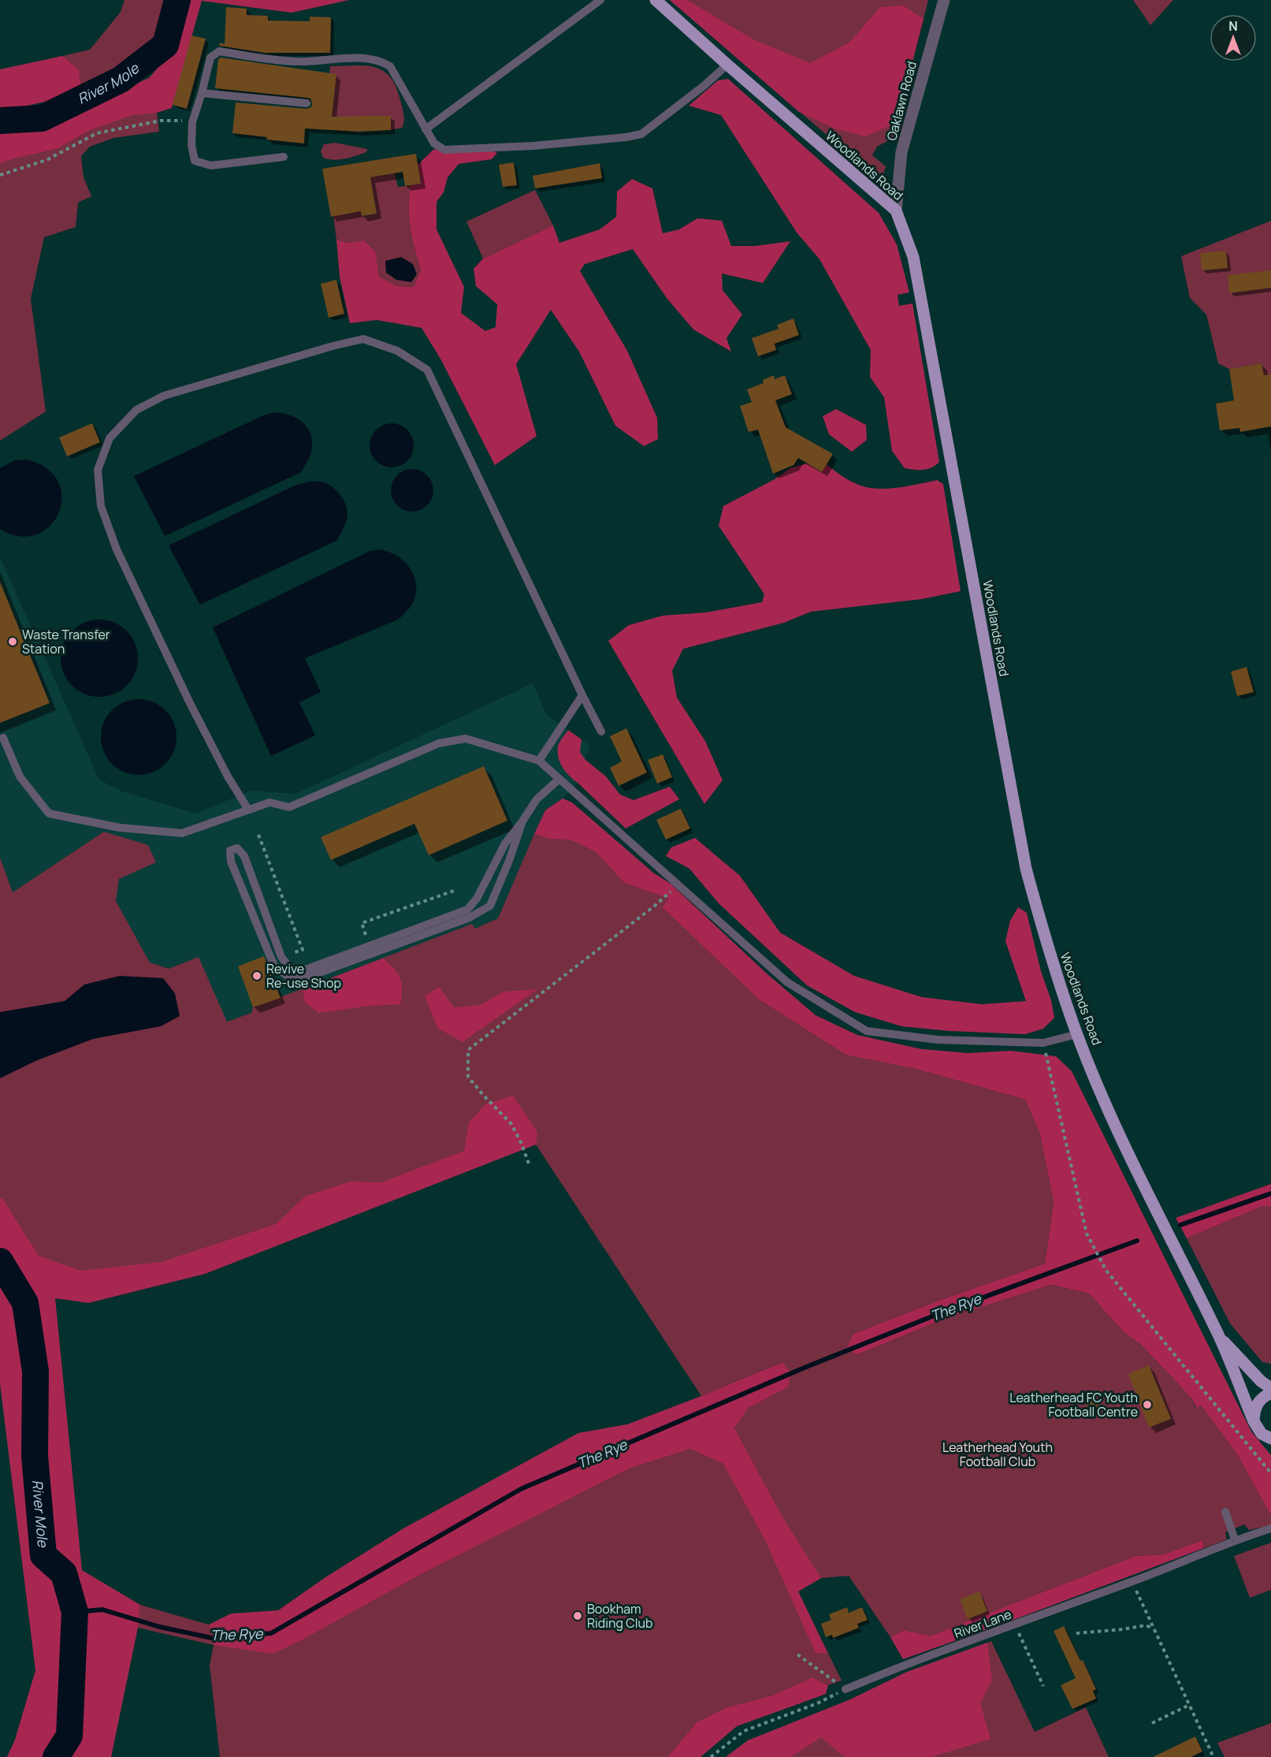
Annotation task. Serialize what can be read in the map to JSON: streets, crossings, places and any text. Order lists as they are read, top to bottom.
{
  "streets": {
    "main road": ["Woodlands Road"],
    "street": ["Oaklawn Road"],
    "lane": ["River Lane"]
  },
  "crossings": [
    ["Oaklawn Road", "Woodlands Road"]
  ],
  "water": ["River Mole", "The Rye"],
  "parks": ["Leatherhead Youth Football Club"],
  "places": [
    "Waste Transfer Station",
    "Revive Re-use Shop",
    "Leatherhead FC Youth Football Centre",
    "Bookham Riding Club"
  ],
  "north": "top"
}
